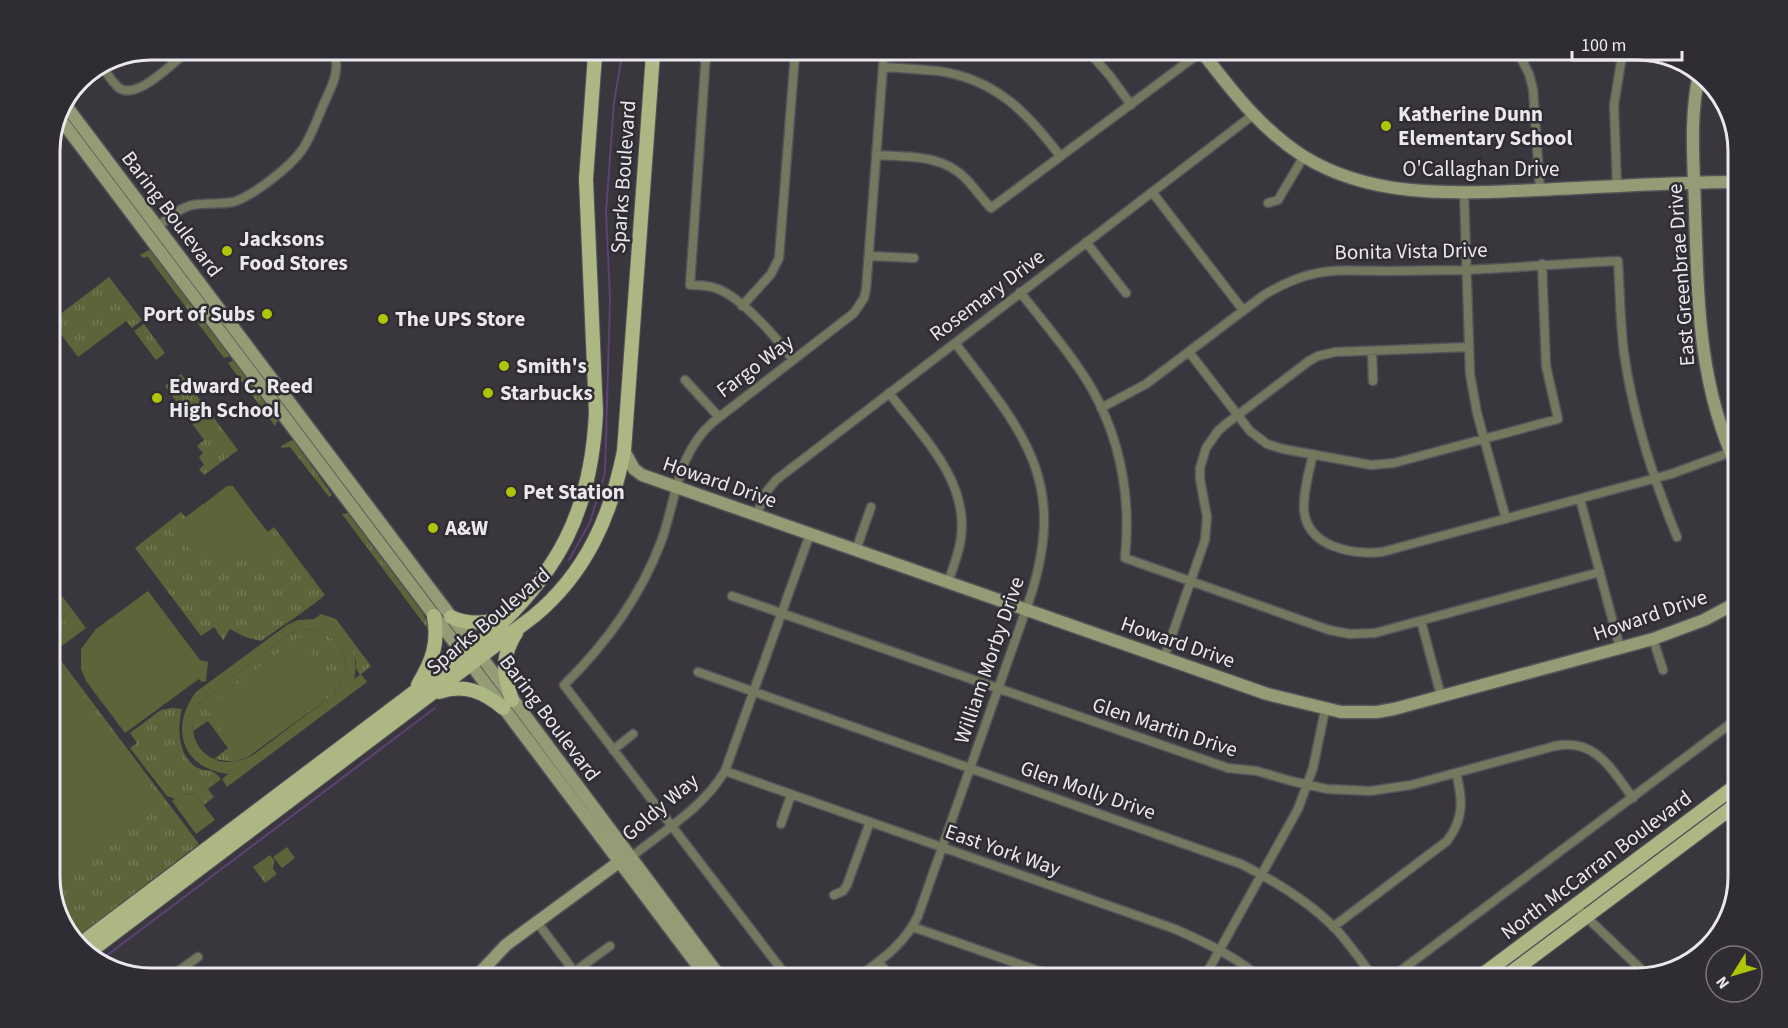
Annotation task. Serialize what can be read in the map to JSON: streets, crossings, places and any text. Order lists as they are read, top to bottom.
{
  "streets": {
    "main road": ["Sparks Boulevard", "North McCarran Boulevard"],
    "street": [
      "O'Callaghan Drive",
      "Baring Boulevard",
      "Bonita Vista Drive",
      "East Greenbrae Drive",
      "Rosemary Drive",
      "Fargo Way",
      "Howard Drive",
      "William Morby Drive",
      "Glen Martin Drive",
      "Glen Molly Drive",
      "Goldy Way",
      "East York Way"
    ]
  },
  "crossings": [
    ["O'Callaghan Drive", "East Greenbrae Drive"],
    ["O'Callaghan Drive", "Rosemary Drive"],
    ["Sparks Boulevard", "Baring Boulevard"],
    ["Sparks Boulevard", "Howard Drive"],
    ["Baring Boulevard", "Goldy Way"],
    ["Rosemary Drive", "Howard Drive"],
    ["Rosemary Drive", "William Morby Drive"],
    ["Fargo Way", "Howard Drive"],
    ["Howard Drive", "William Morby Drive"],
    ["Howard Drive", "Goldy Way"],
    ["William Morby Drive", "Glen Martin Drive"],
    ["William Morby Drive", "Glen Molly Drive"],
    ["William Morby Drive", "East York Way"],
    ["Glen Martin Drive", "Goldy Way"],
    ["Glen Molly Drive", "Goldy Way"],
    ["Goldy Way", "East York Way"]
  ],
  "places": [
    "Katherine Dunn Elementary School",
    "Jacksons Food Stores",
    "Port of Subs",
    "The UPS Store",
    "Smith's",
    "Starbucks",
    "Edward C. Reed High School",
    "Pet Station",
    "A&W"
  ],
  "scale_bar": "100 m",
  "north": "bottom left"
}
